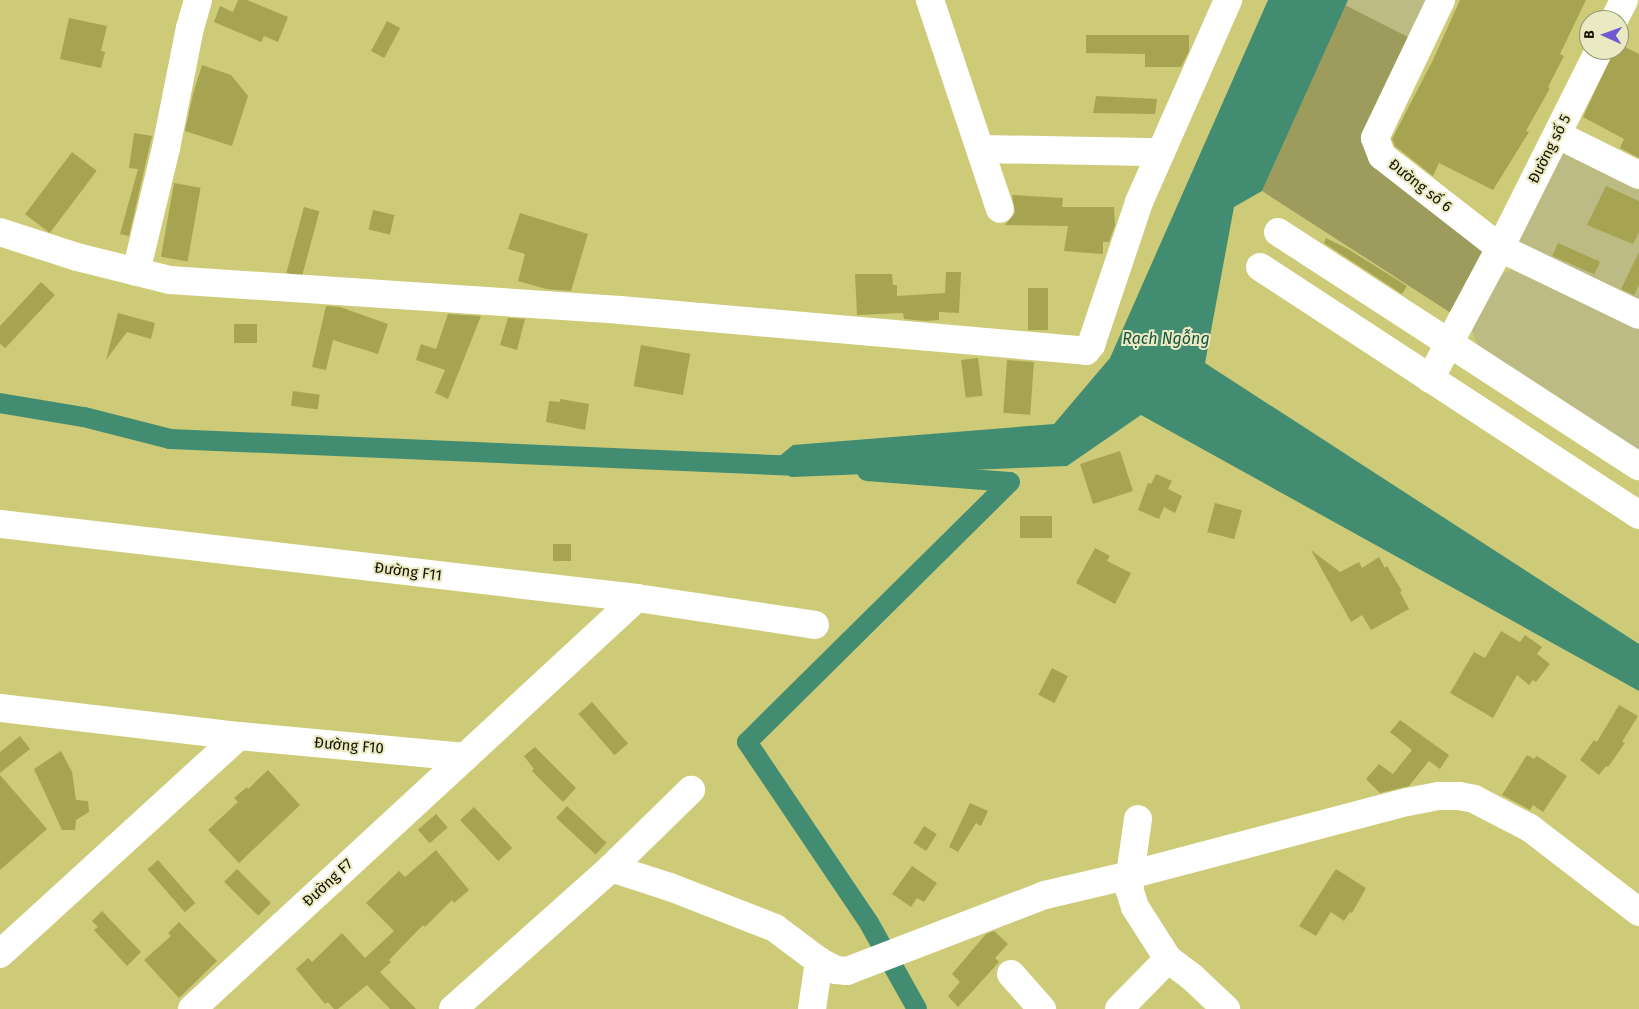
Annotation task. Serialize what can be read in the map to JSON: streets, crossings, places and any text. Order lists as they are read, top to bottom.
{
  "streets": {
    "street": [
      "Đường số 5",
      "Đường số 6",
      "Đường F11",
      "Đường F10",
      "Đường F7"
    ]
  },
  "crossings": [
    ["Đường số 5", "Đường số 6"],
    ["Đường F10", "Đường F7"]
  ],
  "water": ["Rạch Ngỗng"],
  "north": "left"
}
